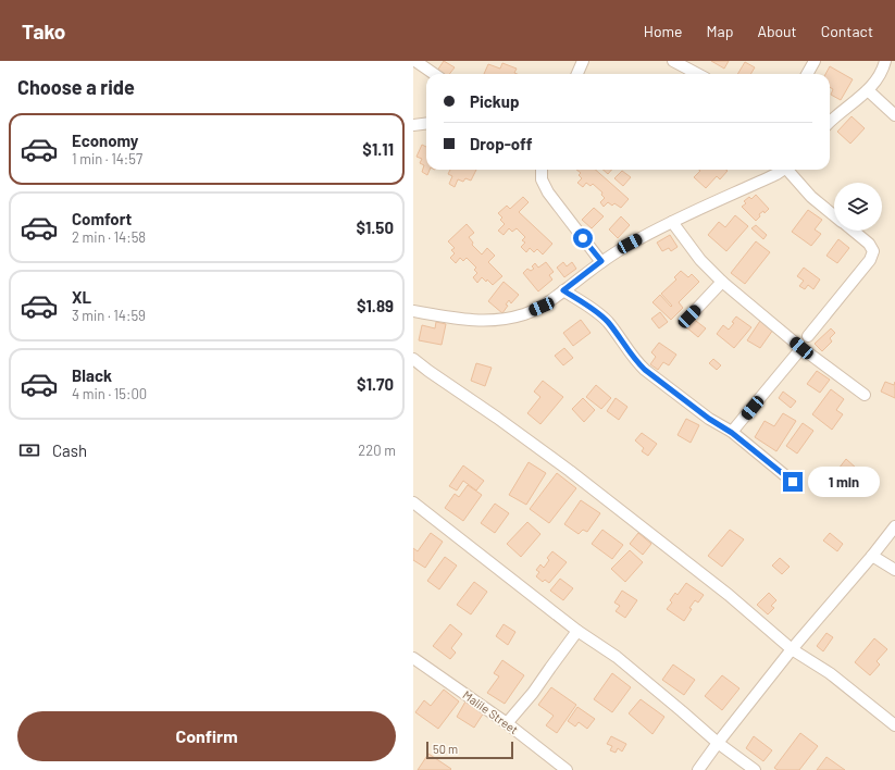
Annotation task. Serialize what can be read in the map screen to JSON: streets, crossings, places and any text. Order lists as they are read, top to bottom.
{
  "streets": {
    "street": ["Malile Street"]
  },
  "scale_bar": "50 m",
  "page": {
    "header": "Tako",
    "nav": [
      "Home",
      "Map",
      "About",
      "Contact"
    ],
    "heading": "Choose a ride",
    "banner": ["Pickup", "Drop-off"],
    "list": [
      {
        "name": "Economy",
        "note": "1 min · 14:57",
        "value": "$1.11"
      },
      {
        "name": "Comfort",
        "note": "2 min · 14:58",
        "value": "$1.50"
      },
      {
        "name": "XL",
        "note": "3 min · 14:59",
        "value": "$1.89"
      },
      {
        "name": "Black",
        "note": "4 min · 15:00",
        "value": "$1.70"
      }
    ],
    "pay": ["Cash", "220 m"],
    "bubble": "1 min",
    "buttons": "Confirm",
    "scale": "50 m"
  }
}
